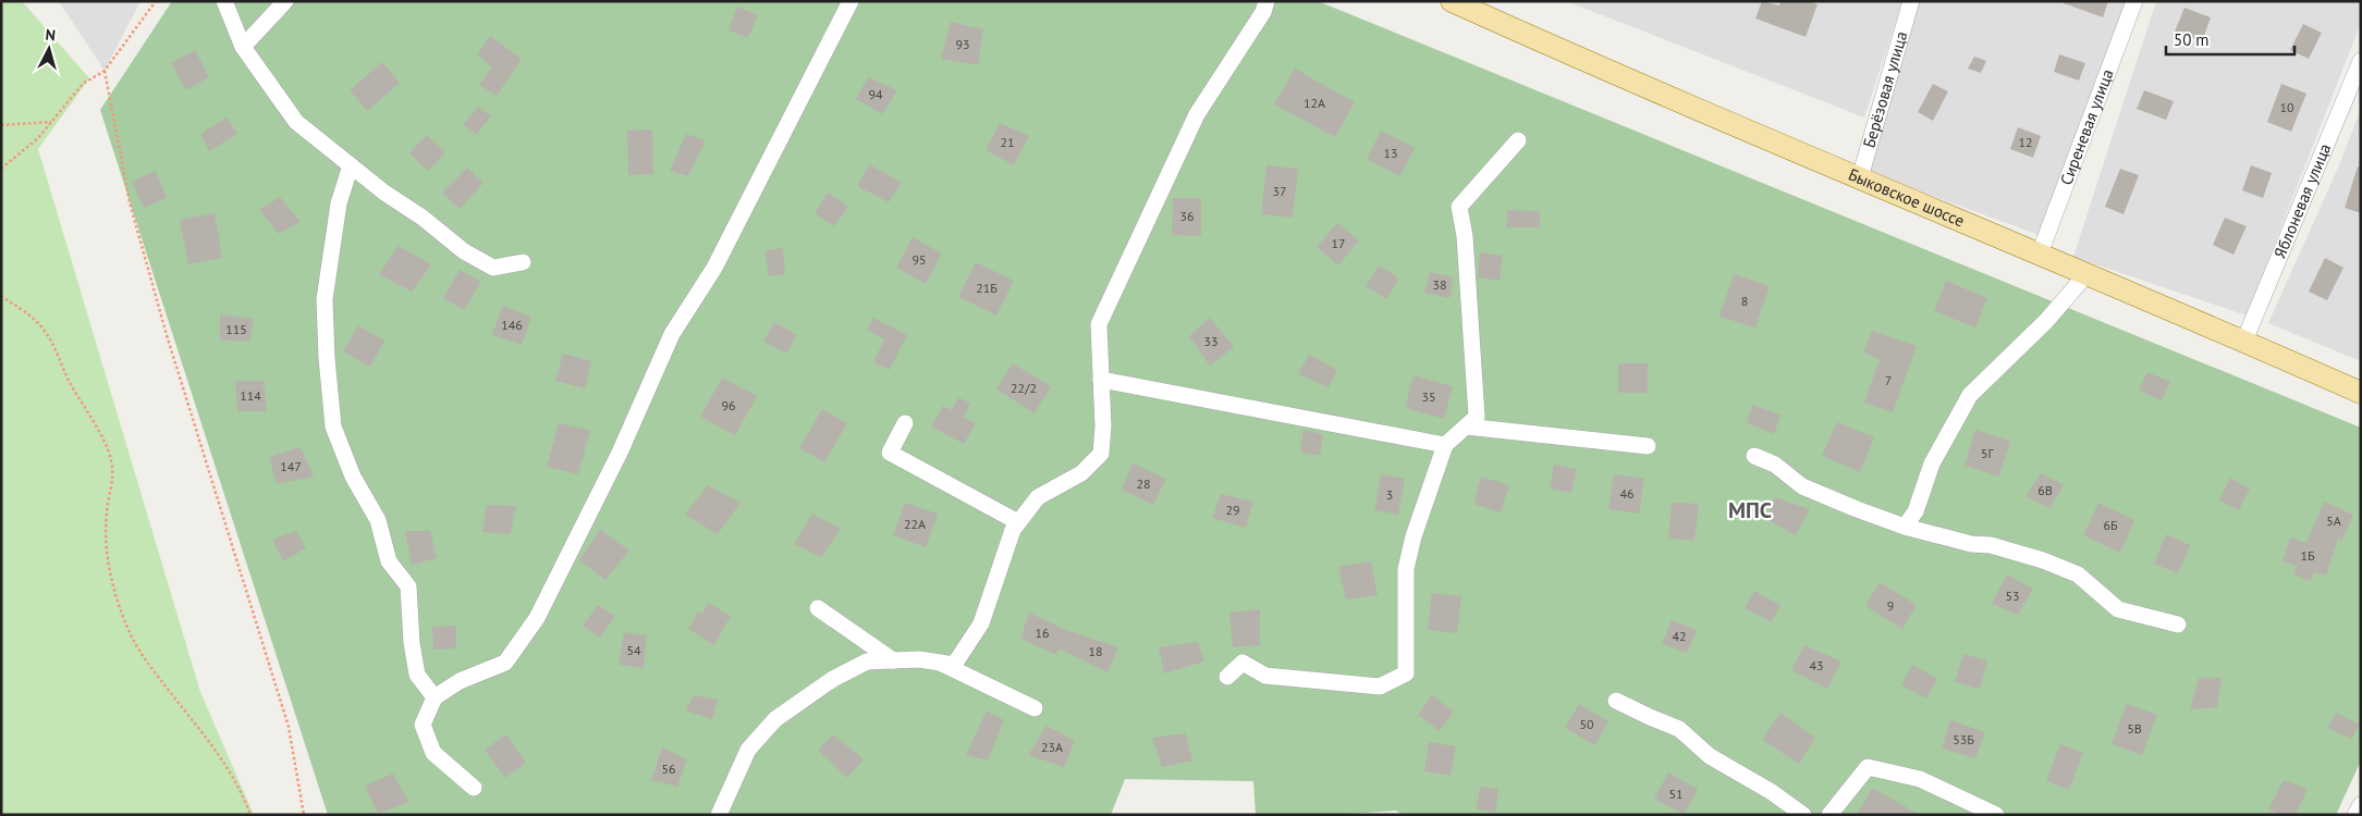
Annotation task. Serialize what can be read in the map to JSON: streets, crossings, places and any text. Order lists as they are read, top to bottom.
{
  "streets": {
    "main road": ["Быковское шоссе"],
    "street": ["Берёзовая улица", "Сиреневая улица", "Яблоневая улица"]
  },
  "crossings": [
    ["Берёзовая улица", "Быковское шоссе"],
    ["Сиреневая улица", "Быковское шоссе"],
    ["Быковское шоссе", "Яблоневая улица"]
  ],
  "districts": ["МПС"],
  "house_numbers": [
    "93",
    "94",
    "12А",
    "10",
    "21",
    "12",
    "13",
    "37",
    "36",
    "17",
    "95",
    "38",
    "21Б",
    "8",
    "146",
    "115",
    "33",
    "7",
    "22/2",
    "114",
    "35",
    "96",
    "5Г",
    "147",
    "28",
    "6В",
    "46",
    "3",
    "29",
    "5А",
    "22А",
    "6Б",
    "1Б",
    "53",
    "9",
    "16",
    "42",
    "54",
    "18",
    "43",
    "50",
    "5В",
    "53Б",
    "23А",
    "56",
    "51"
  ],
  "scale_bar": "50 m",
  "north": "top"
}
